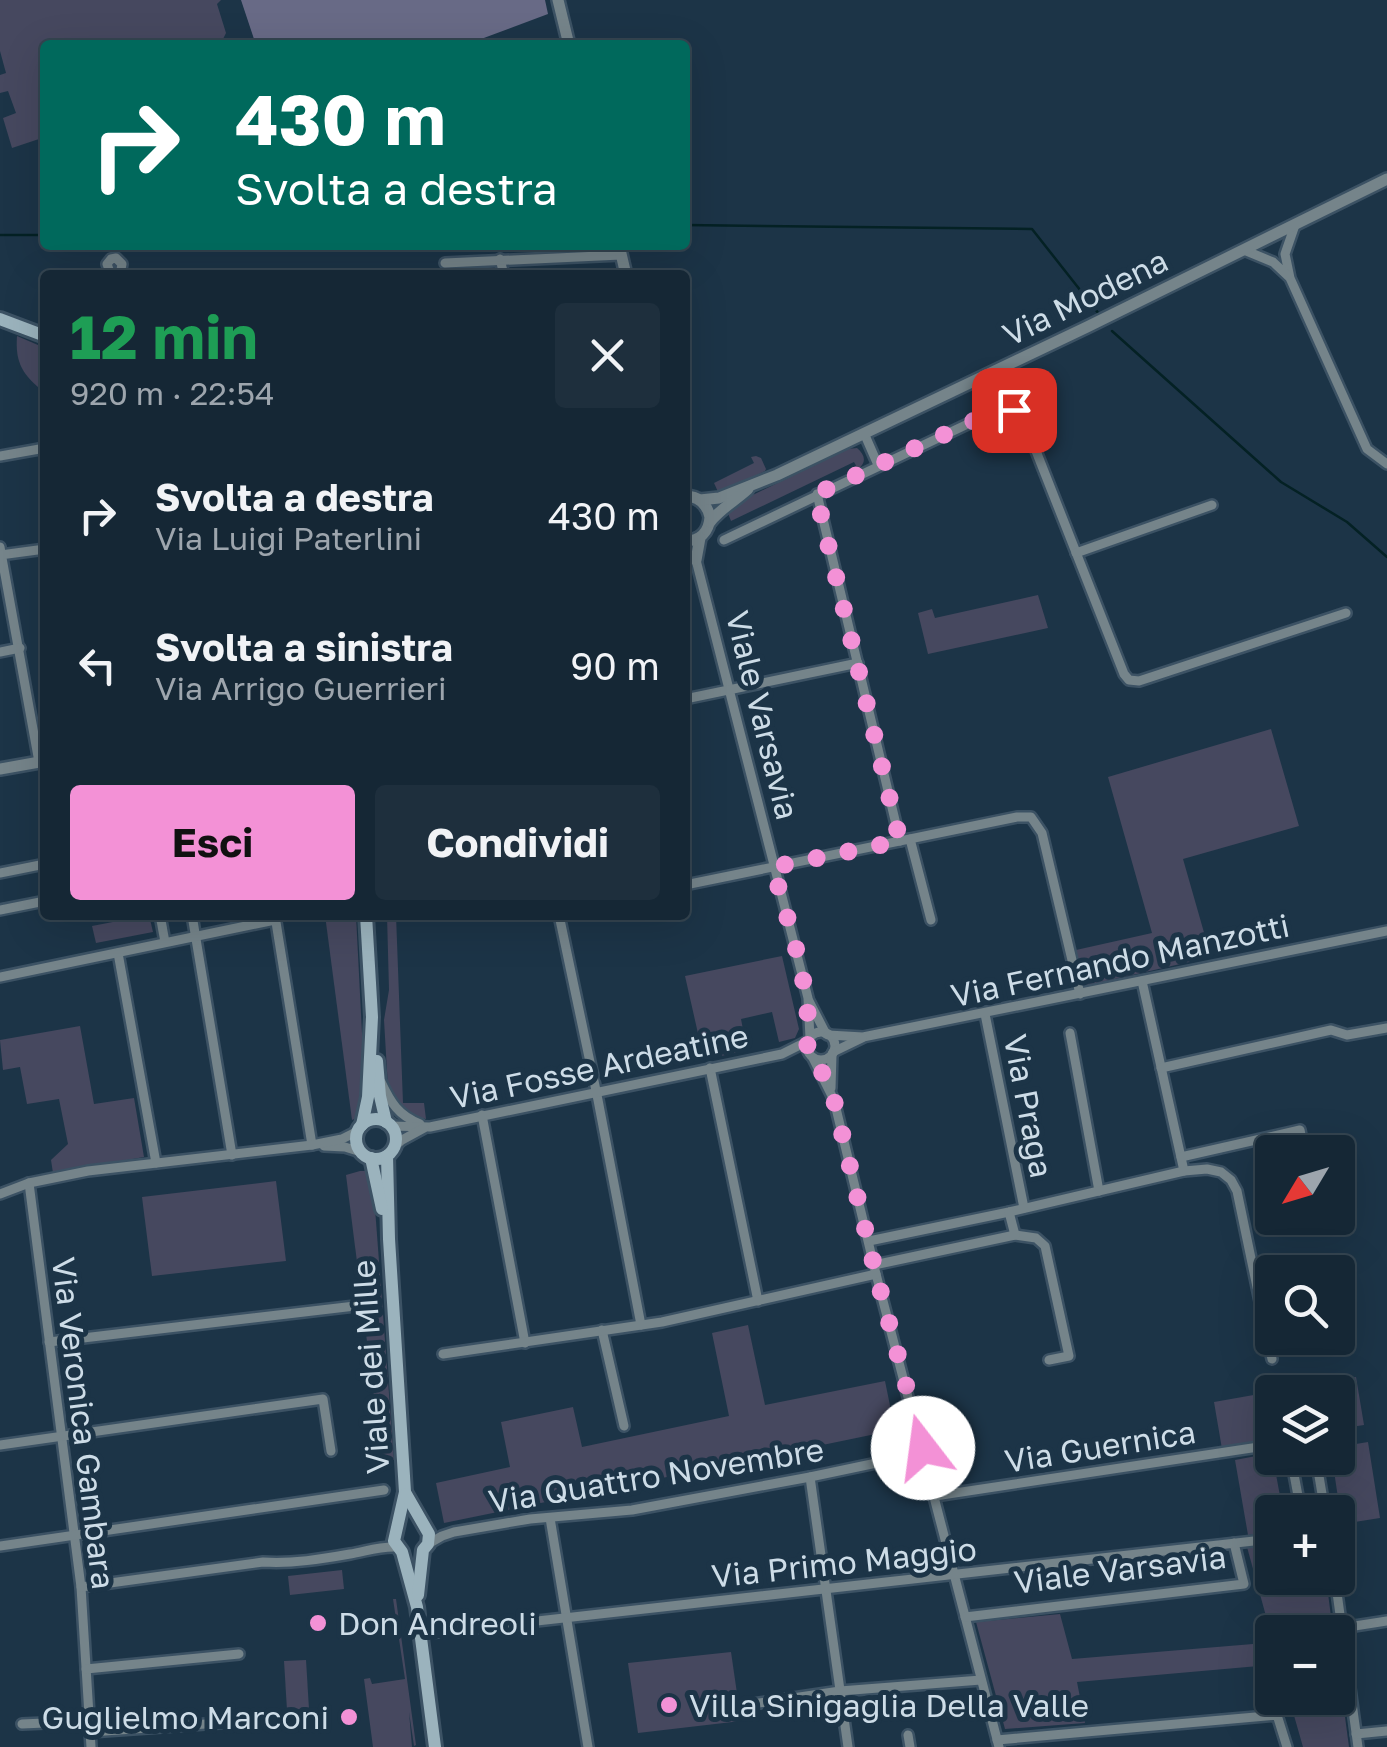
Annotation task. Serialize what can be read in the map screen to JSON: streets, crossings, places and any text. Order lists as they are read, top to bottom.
{
  "streets": {
    "main road": ["Viale dei Mille"],
    "street": [
      "Via Modena",
      "Viale Varsavia",
      "Via Fernando Manzotti",
      "Via Fosse Ardeatine",
      "Via Praga",
      "Via Veronica Gambara",
      "Via Guernica",
      "Via Quattro Novembre",
      "Via Primo Maggio"
    ]
  },
  "crossings": [
    ["Via Modena", "Viale Varsavia"],
    ["Viale Varsavia", "Via Fernando Manzotti"],
    ["Viale Varsavia", "Via Fosse Ardeatine"],
    ["Viale Varsavia", "Via Guernica"],
    ["Viale Varsavia", "Via Quattro Novembre"],
    ["Viale Varsavia", "Via Primo Maggio"],
    ["Via Fernando Manzotti", "Via Fosse Ardeatine"],
    ["Via Fernando Manzotti", "Via Praga"],
    ["Via Fosse Ardeatine", "Viale dei Mille"],
    ["Viale dei Mille", "Via Quattro Novembre"],
    ["Viale dei Mille", "Via Primo Maggio"]
  ],
  "places": ["Don Andreoli", "Villa Sinigaglia Della Valle", "Guglielmo Marconi"],
  "north": "bottom left",
  "page": {
    "turn": ["430 m", "Svolta a destra"],
    "heading": ["12 min", "920 m · 22:54"],
    "list": [
      {
        "name": "Svolta a destra",
        "note": "Via Luigi Paterlini",
        "value": "430 m"
      },
      {
        "name": "Svolta a sinistra",
        "note": "Via Arrigo Guerrieri",
        "value": "90 m"
      }
    ],
    "buttons": ["Esci", "Condividi"],
    "map_buttons": ["+", "−"]
  }
}
